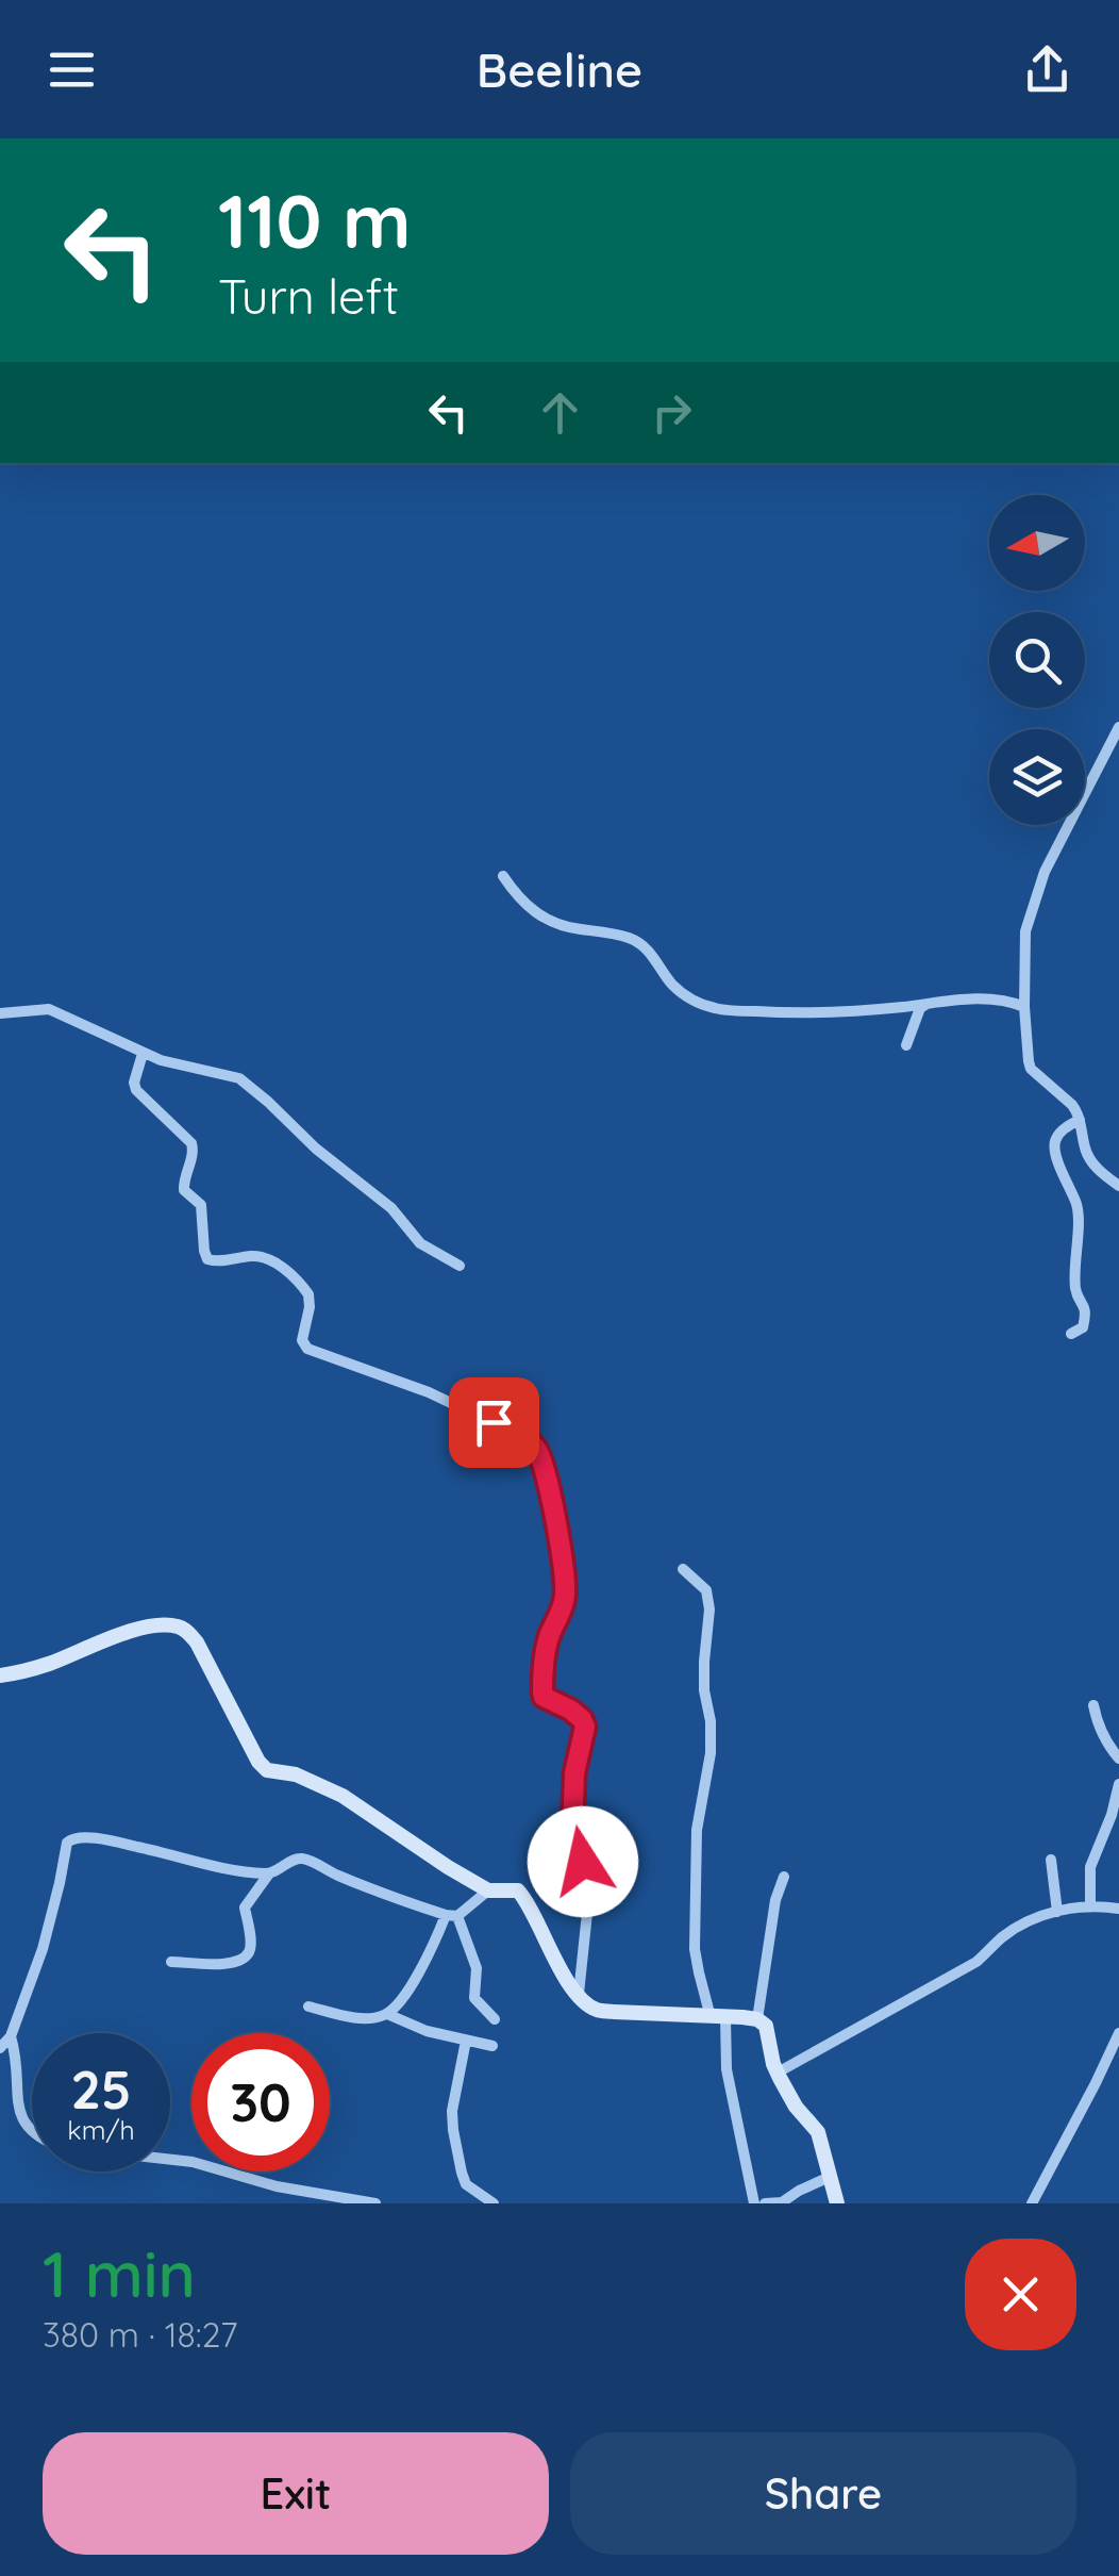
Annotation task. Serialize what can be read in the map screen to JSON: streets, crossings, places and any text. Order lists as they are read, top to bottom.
{
  "north": "left",
  "page": {
    "header": "Beeline",
    "turn": ["110 m", "Turn left"],
    "speed": "25 km/h",
    "limit": "30",
    "heading": ["1 min", "380 m · 18:27"],
    "buttons": ["Exit", "Share"]
  }
}
